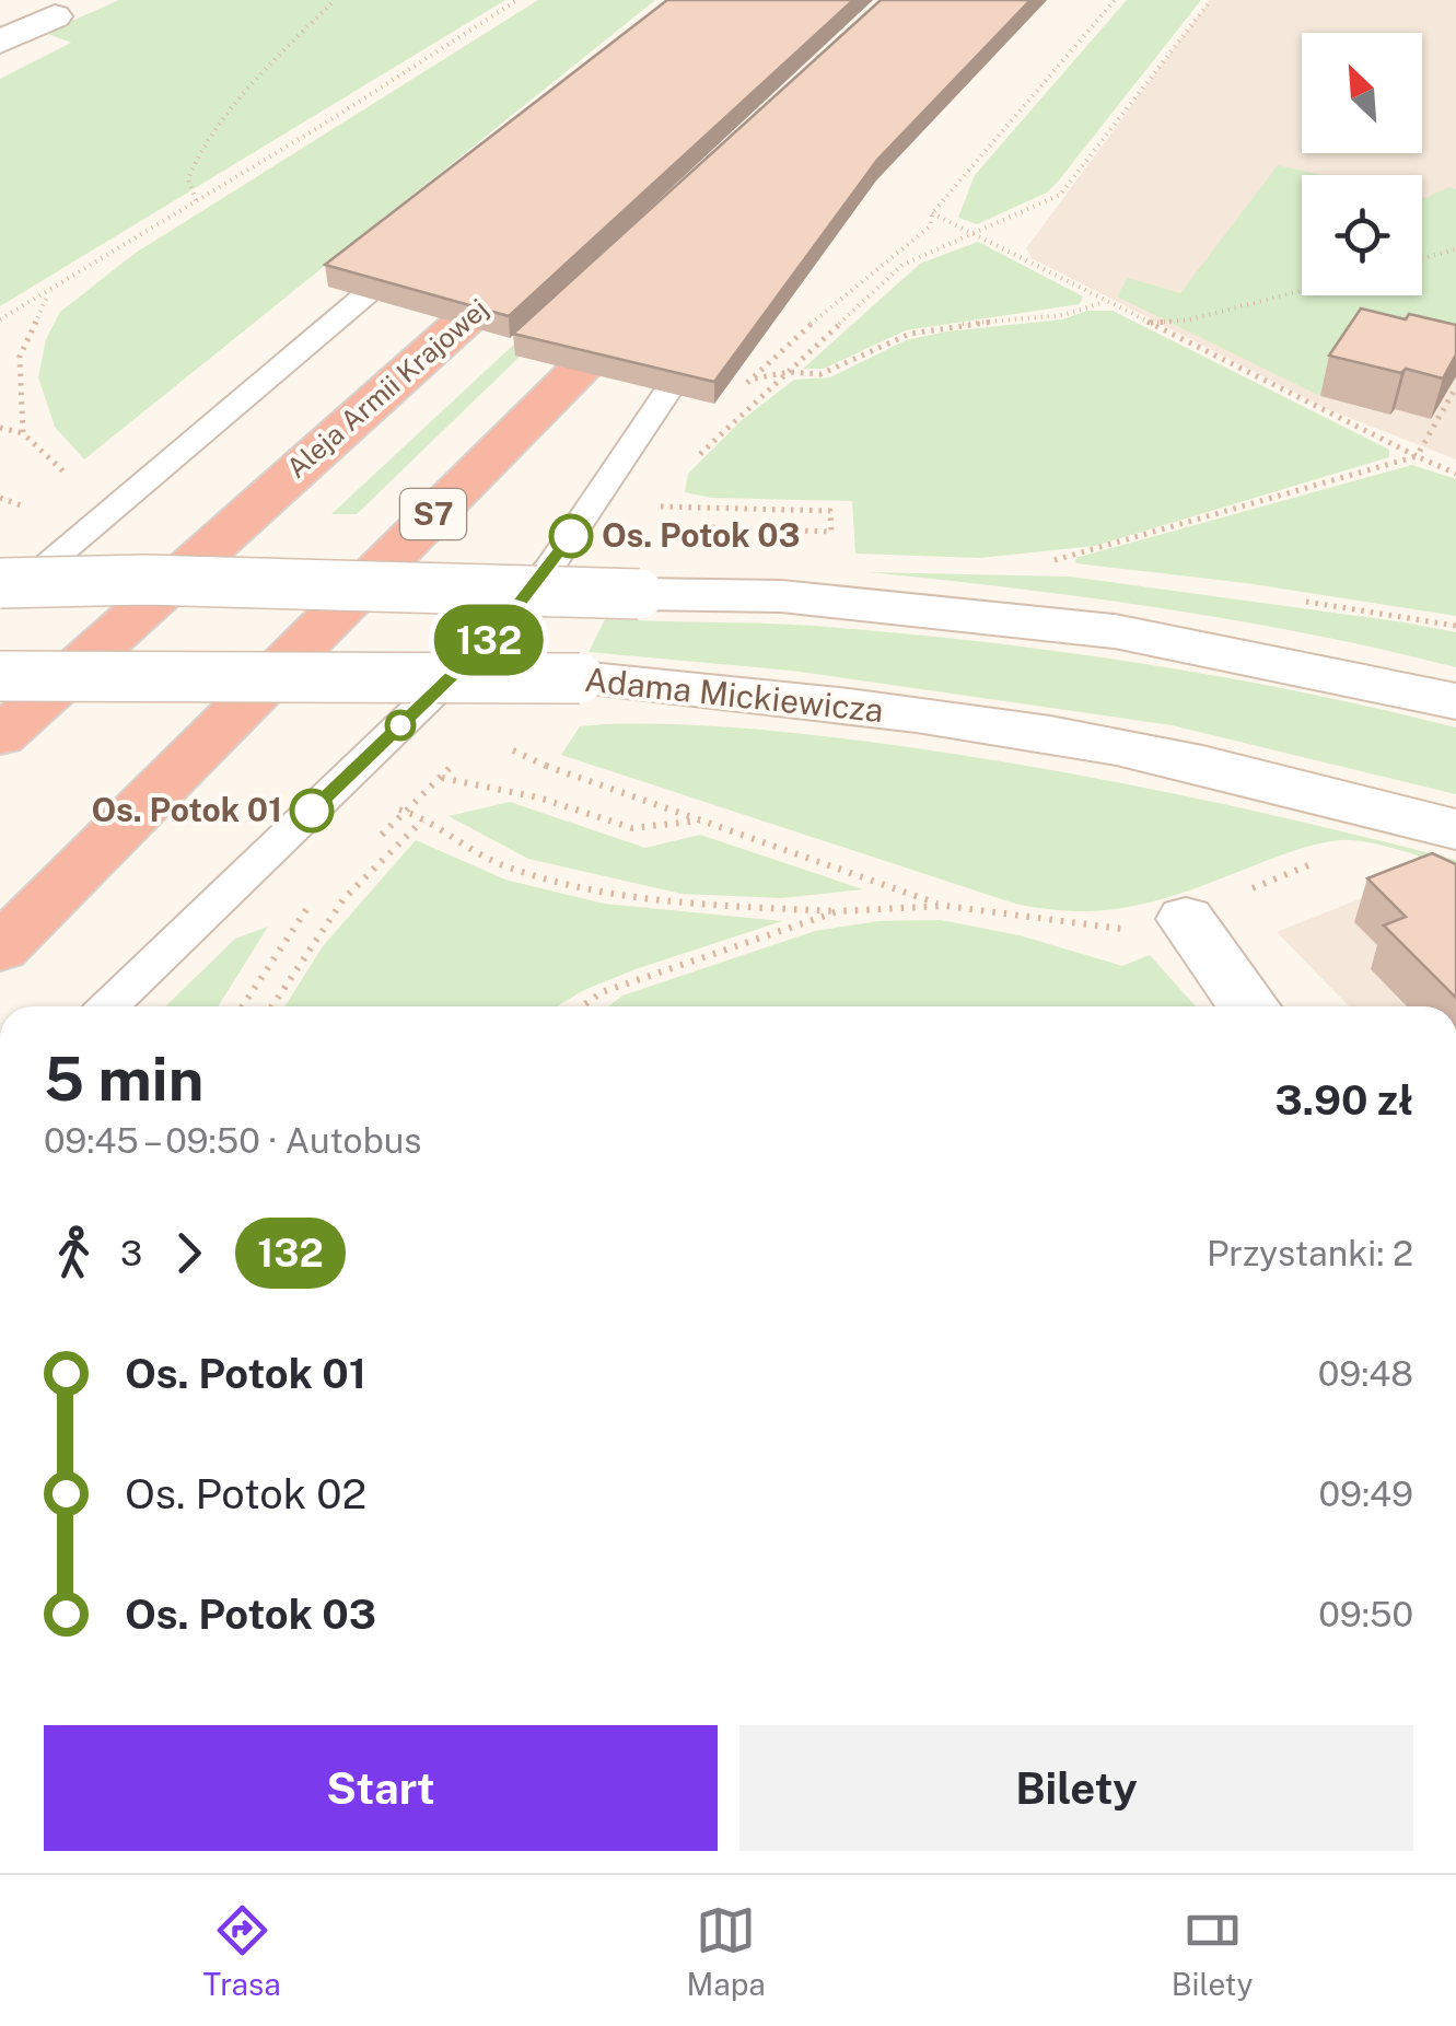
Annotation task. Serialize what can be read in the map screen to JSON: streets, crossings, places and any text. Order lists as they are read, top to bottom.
{
  "streets": {
    "highway": ["Aleja Armii Krajowej", "S7"],
    "street": ["Adama Mickiewicza"]
  },
  "places": ["Os. Potok 03", "Os. Potok 01"],
  "lines": ["bus line 132"],
  "north": "top left",
  "page": {
    "on_map": "132",
    "heading": ["5 min", "09:45 – 09:50 · Autobus", "3.90 zł"],
    "legs": ["3", "132", "Przystanki: 2"],
    "list": [
      {
        "name": "Os. Potok 01",
        "value": "09:48"
      },
      {
        "name": "Os. Potok 02",
        "value": "09:49"
      },
      {
        "name": "Os. Potok 03",
        "value": "09:50"
      }
    ],
    "buttons": ["Start", "Bilety"],
    "tabs": ["Trasa", "Mapa", "Bilety"]
  }
}
